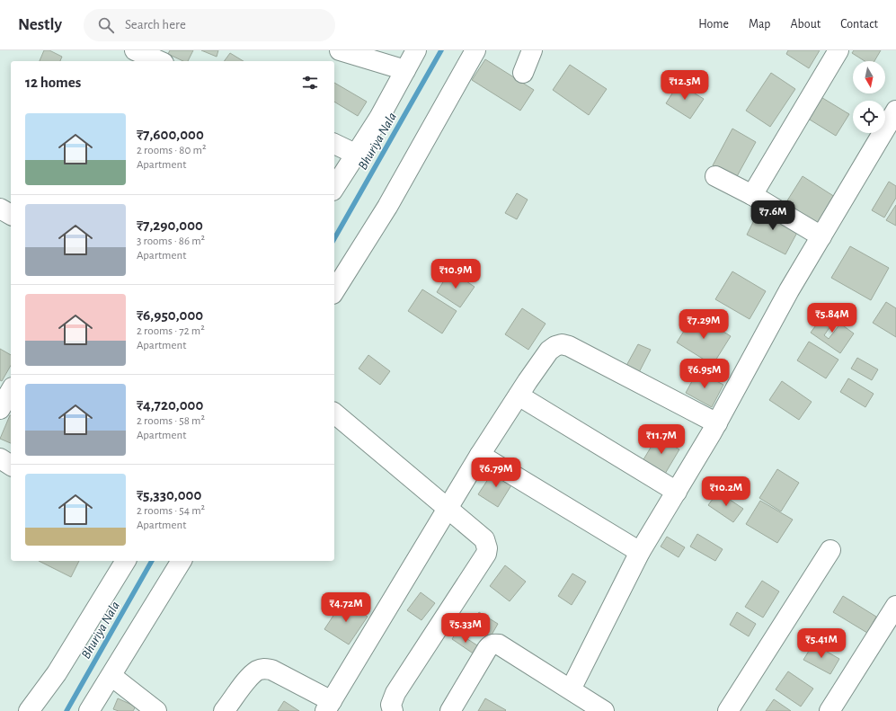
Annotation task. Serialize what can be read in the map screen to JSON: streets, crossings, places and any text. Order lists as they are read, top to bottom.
{
  "water": ["Bhuriya Nala"],
  "north": "bottom",
  "page": {
    "header": "Nestly",
    "search": "Search here",
    "nav": [
      "Home",
      "Map",
      "About",
      "Contact"
    ],
    "heading": "12 homes",
    "price": [
      "₹12.5M",
      "₹7.6M",
      "₹10.9M",
      "₹5.84M",
      "₹7.29M",
      "₹6.95M",
      "₹11.7M",
      "₹6.79M",
      "₹10.2M",
      "₹4.72M",
      "₹5.33M",
      "₹5.41M"
    ],
    "list": [
      {
        "name": "₹7,600,000",
        "note": "2 rooms · 80 m² · Apartment"
      },
      {
        "name": "₹7,290,000",
        "note": "3 rooms · 86 m² · Apartment"
      },
      {
        "name": "₹6,950,000",
        "note": "2 rooms · 72 m² · Apartment"
      },
      {
        "name": "₹4,720,000",
        "note": "2 rooms · 58 m² · Apartment"
      },
      {
        "name": "₹5,330,000",
        "note": "2 rooms · 54 m² · Apartment"
      }
    ]
  }
}
